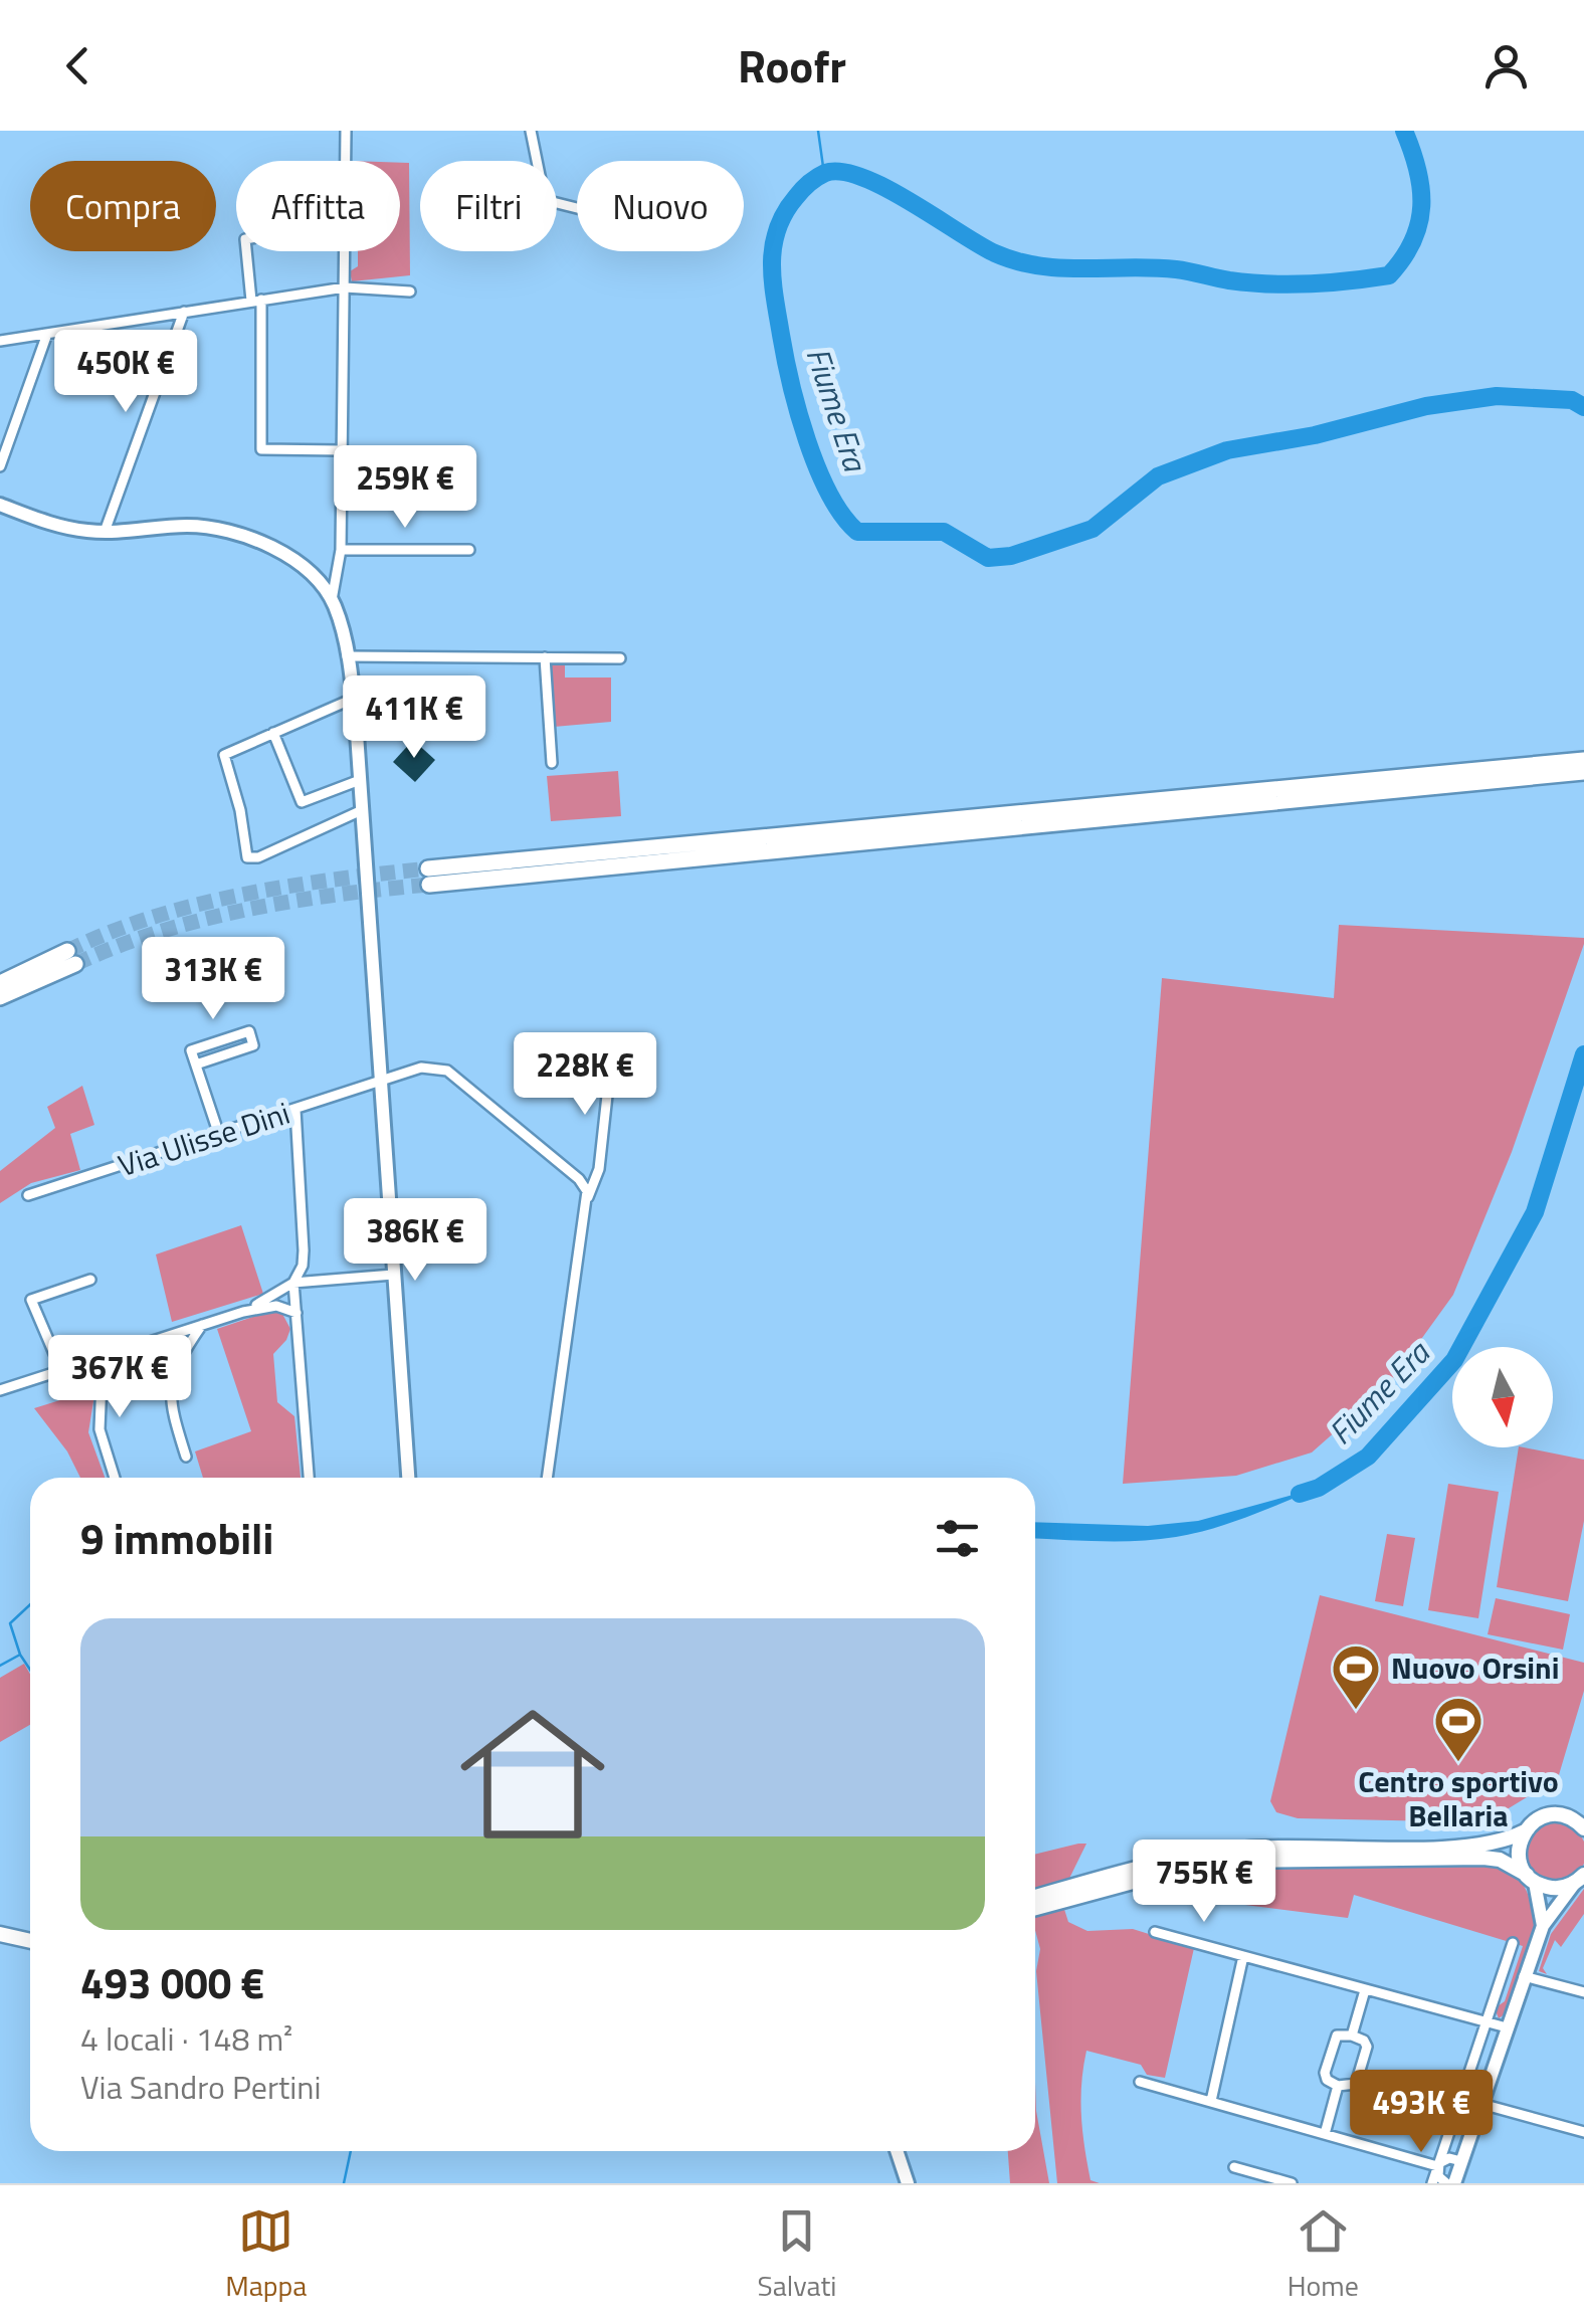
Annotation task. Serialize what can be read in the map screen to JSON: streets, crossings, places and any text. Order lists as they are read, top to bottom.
{
  "streets": {
    "street": ["Via Ulisse Dini"]
  },
  "water": ["Fiume Era"],
  "places": {
    "sports": ["Nuovo Orsini", "Centro sportivo Bellaria"]
  },
  "north": "bottom",
  "page": {
    "header": "Roofr",
    "chip": [
      "Compra",
      "Affitta",
      "Filtri",
      "Nuovo"
    ],
    "price": [
      "450K €",
      "259K €",
      "411K €",
      "313K €",
      "228K €",
      "386K €",
      "367K €",
      "755K €",
      "493K €"
    ],
    "heading": "9 immobili",
    "list": [
      {
        "name": "493 000 €",
        "note": "4 locali · 148 m² · Via Sandro Pertini"
      }
    ],
    "tabs": ["Mappa", "Salvati", "Home"]
  }
}
